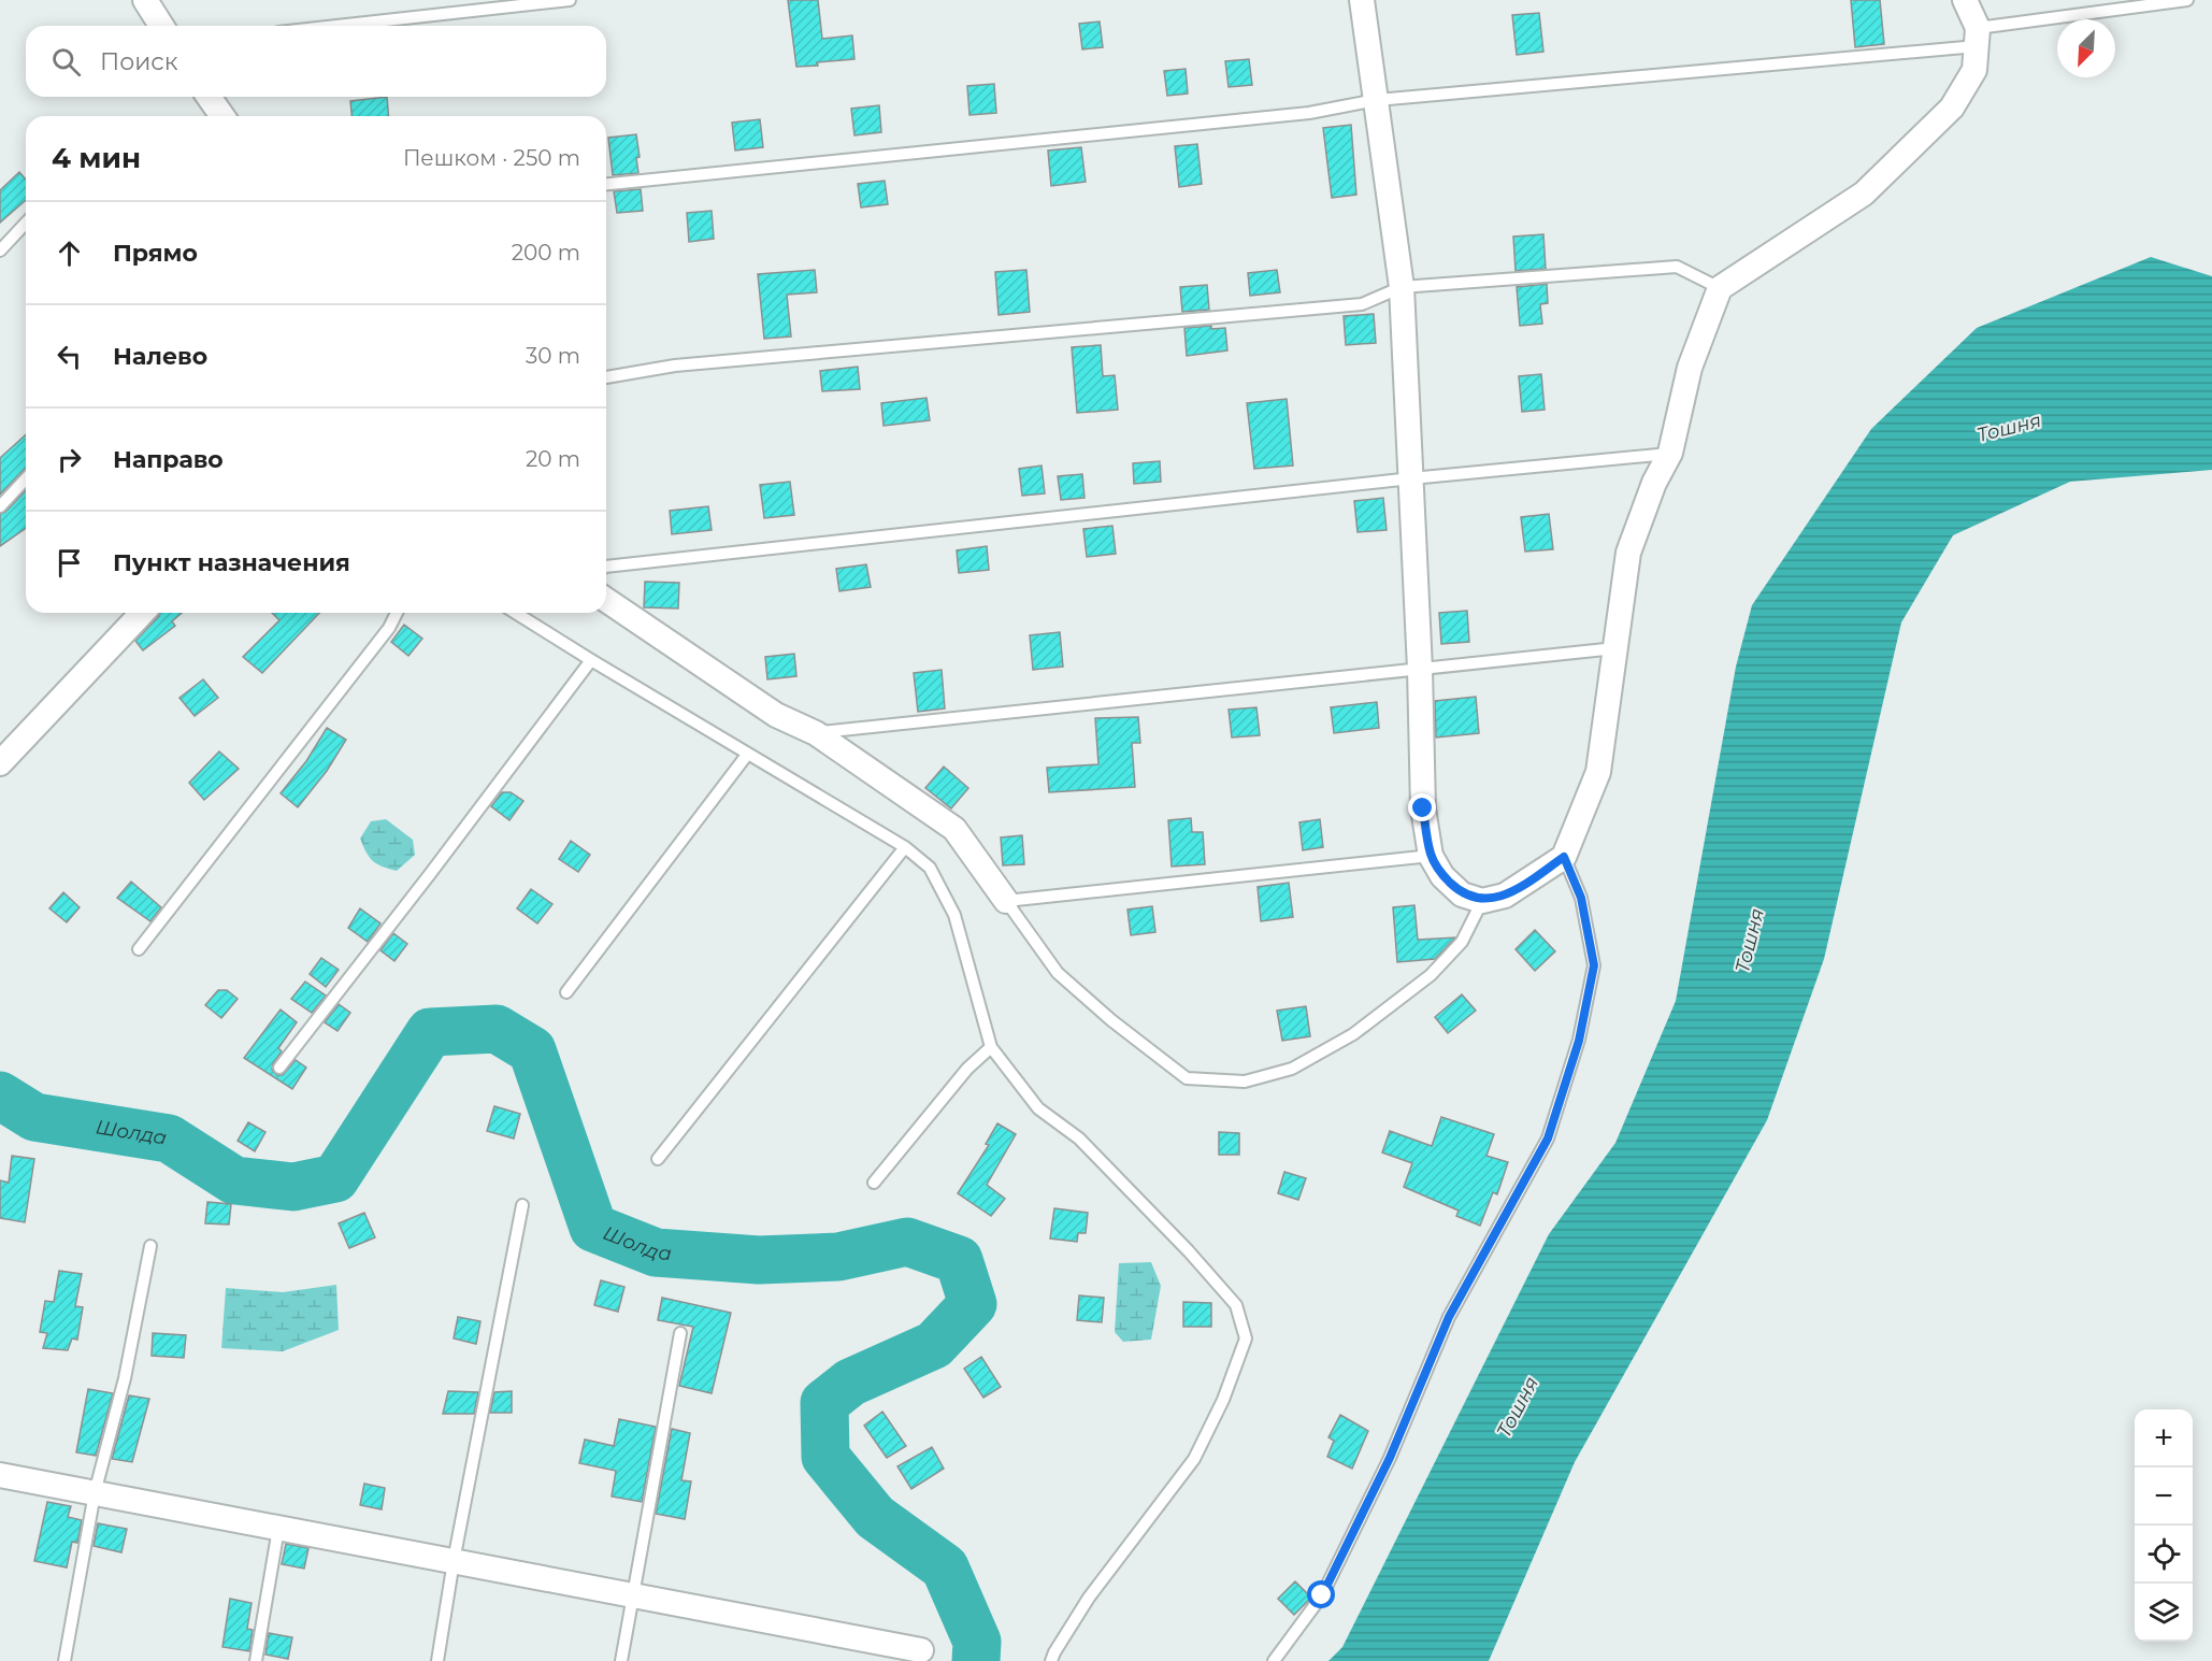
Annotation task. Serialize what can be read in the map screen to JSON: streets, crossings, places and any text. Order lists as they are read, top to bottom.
{
  "water": ["Тошня", "Шолда"],
  "north": "bottom left",
  "page": {
    "search": "Поиск",
    "heading": ["4 мин", "Пешком · 250 m"],
    "list": [
      ["Прямо", "200 m"],
      ["Налево", "30 m"],
      ["Направо", "20 m"],
      "Пункт назначения"
    ],
    "map_buttons": ["+", "−"]
  }
}
